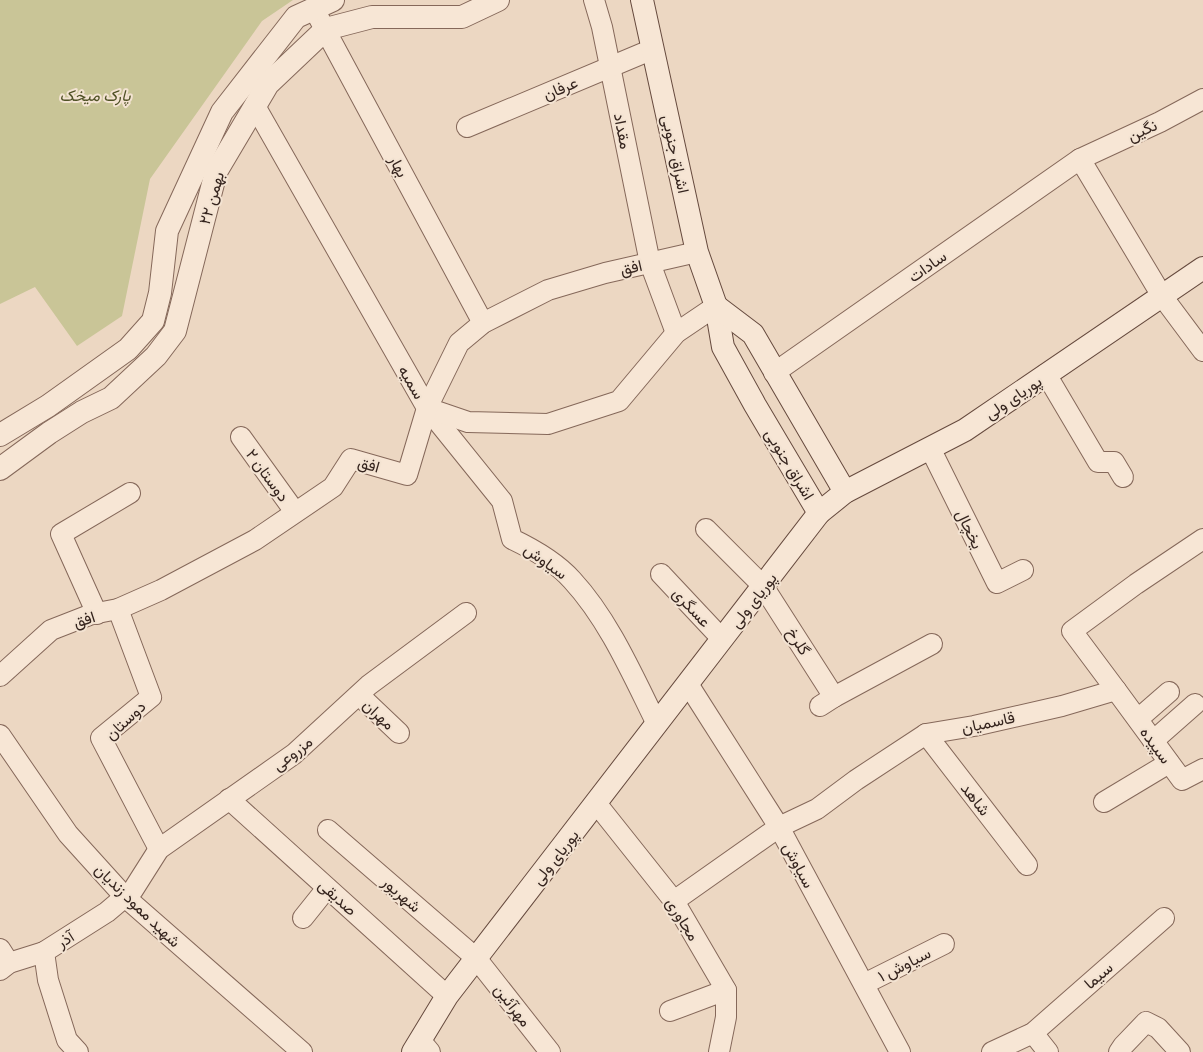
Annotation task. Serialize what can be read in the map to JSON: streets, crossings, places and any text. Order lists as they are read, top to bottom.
{
  "streets": {
    "main road": ["اشراق جنوبی", "۲۲ بهمن", "پوریای ولی"],
    "street": [
      "عرفان",
      "نگین",
      "مقداد",
      "بهار",
      "سادات",
      "افق",
      "سمیه",
      "دوستان ۲",
      "یخچال",
      "سیاوش",
      "عسگری",
      "گلرخ",
      "مهران",
      "دوستان",
      "قاسمیان",
      "سپیده",
      "مزروعی",
      "شاهد",
      "شهریور",
      "صدیقی",
      "شهید ممود زندیان",
      "مجاوری",
      "آذر",
      "سیاوش ۱",
      "سیما",
      "مهرآئین"
    ]
  },
  "crossings": [
    ["عرفان", "مقداد"],
    ["عرفان", "اشراق جنوبی"],
    ["نگین", "سادات"],
    ["مقداد", "افق"],
    ["مقداد", "سمیه"],
    ["اشراق جنوبی", "سادات"],
    ["اشراق جنوبی", "افق"],
    ["اشراق جنوبی", "سمیه"],
    ["اشراق جنوبی", "پوریای ولی"],
    ["بهار", "۲۲ بهمن"],
    ["بهار", "افق"],
    ["۲۲ بهمن", "سمیه"],
    ["افق", "سمیه"],
    ["افق", "دوستان ۲"],
    ["افق", "سیاوش"],
    ["افق", "دوستان"],
    ["سمیه", "سیاوش"],
    ["پوریای ولی", "یخچال"],
    ["پوریای ولی", "سیاوش"],
    ["پوریای ولی", "عسگری"],
    ["پوریای ولی", "گلرخ"],
    ["پوریای ولی", "شهریور"],
    ["پوریای ولی", "صدیقی"],
    ["پوریای ولی", "مجاوری"],
    ["پوریای ولی", "مهرآئین"],
    ["سیاوش", "قاسمیان"],
    ["سیاوش", "سیاوش ۱"],
    ["مهران", "مزروعی"],
    ["دوستان", "مزروعی"],
    ["قاسمیان", "سپیده"],
    ["قاسمیان", "شاهد"],
    ["قاسمیان", "مجاوری"],
    ["مزروعی", "صدیقی"],
    ["مزروعی", "شهید ممود زندیان"],
    ["مزروعی", "آذر"],
    ["شهریور", "مهرآئین"],
    ["شهید ممود زندیان", "آذر"]
  ],
  "parks": ["پارک میخک"]
}
